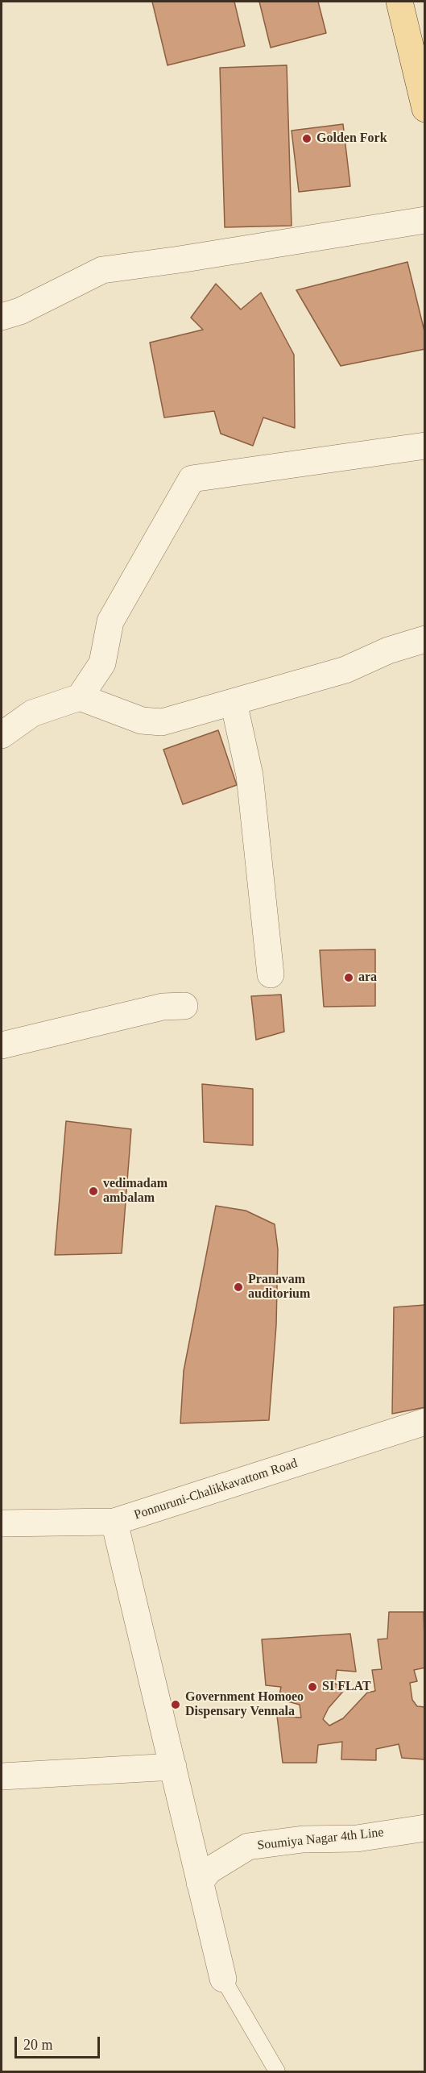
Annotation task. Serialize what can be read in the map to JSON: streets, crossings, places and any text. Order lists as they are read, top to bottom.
{
  "streets": {
    "street": ["Ponnuruni-Chalikkavattom Road", "Soumiya Nagar 4th Line"]
  },
  "places": [
    "Golden Fork",
    "ara",
    "vedimadam ambalam",
    "Pranavam auditorium",
    "SI FLAT",
    "Government Homoeo Dispensary Vennala"
  ],
  "scale_bar": "20 m"
}
